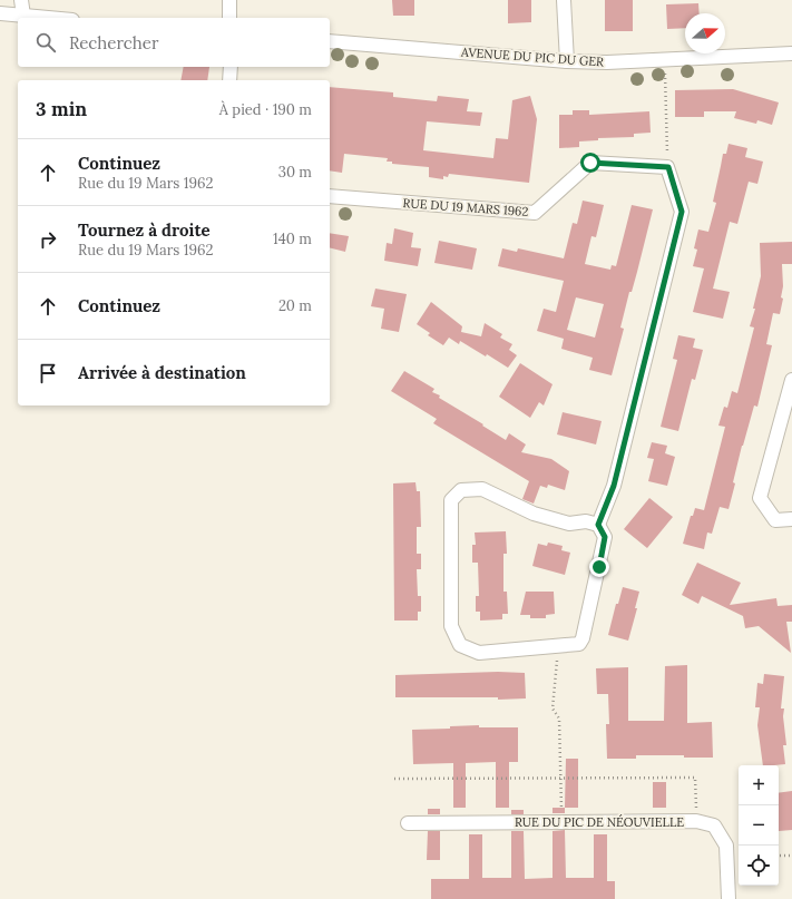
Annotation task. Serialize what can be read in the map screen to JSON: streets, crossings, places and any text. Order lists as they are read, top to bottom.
{
  "streets": {
    "street": ["AVENUE DU PIC DU GER", "RUE DU 19 MARS 1962", "RUE DU PIC DE NÉOUVIELLE"]
  },
  "north": "right",
  "page": {
    "search": "Rechercher",
    "heading": ["3 min", "À pied · 190 m"],
    "list": [
      ["Continuez", "Rue du 19 Mars 1962", "30 m"],
      ["Tournez à droite", "Rue du 19 Mars 1962", "140 m"],
      ["Continuez", "20 m"],
      "Arrivée à destination"
    ],
    "map_buttons": ["+", "−"]
  }
}
